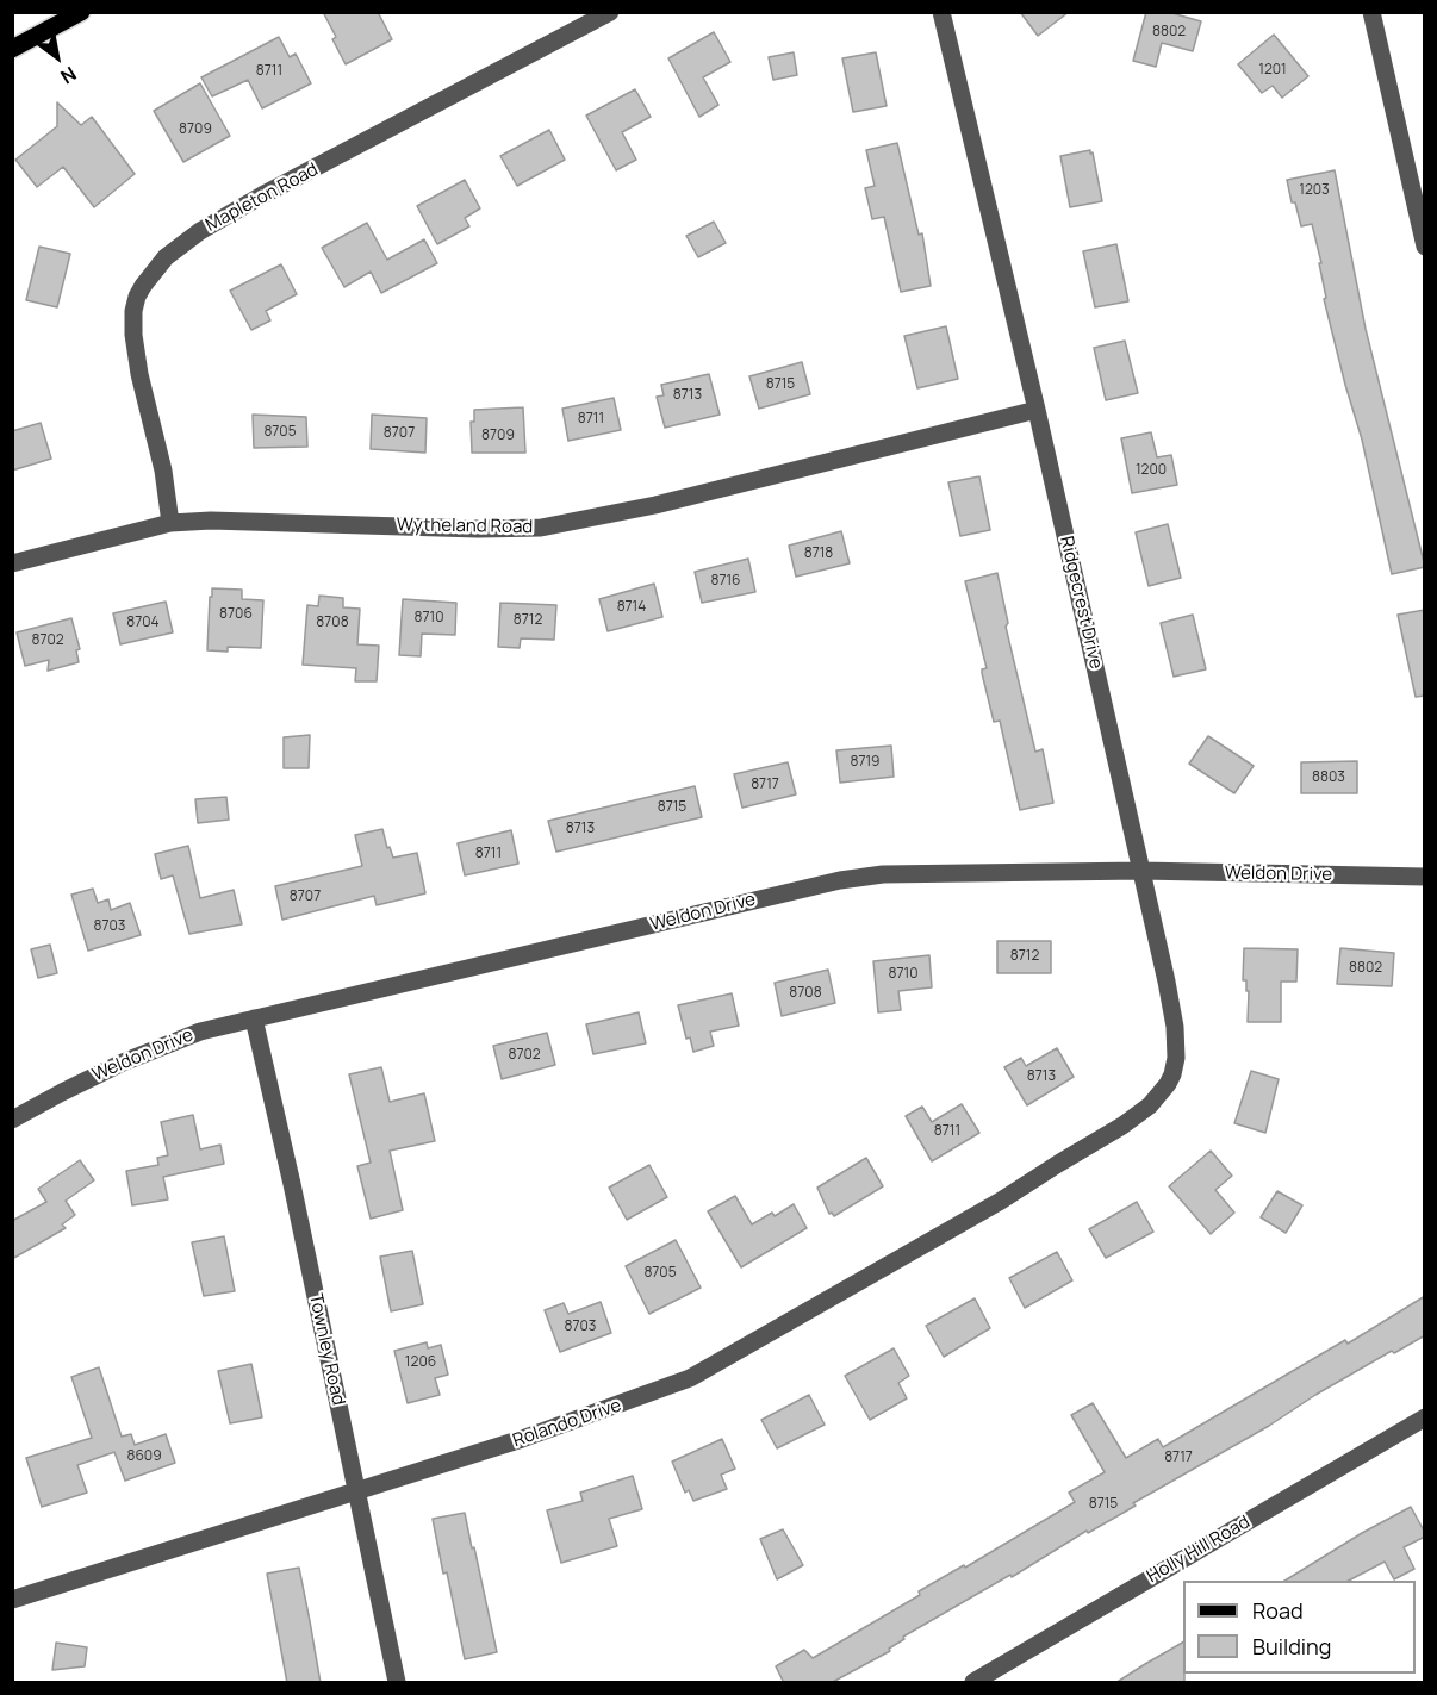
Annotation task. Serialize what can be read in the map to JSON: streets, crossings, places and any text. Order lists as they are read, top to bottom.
{
  "streets": {
    "street": [
      "Mapleton Road",
      "Wytheland Road",
      "Ridgecrest Drive",
      "Weldon Drive",
      "Townley Road",
      "Rolando Drive",
      "Holly Hill Road"
    ]
  },
  "crossings": [
    ["Mapleton Road", "Wytheland Road"],
    ["Wytheland Road", "Ridgecrest Drive"],
    ["Ridgecrest Drive", "Weldon Drive"],
    ["Ridgecrest Drive", "Rolando Drive"],
    ["Weldon Drive", "Townley Road"],
    ["Townley Road", "Rolando Drive"]
  ],
  "house_numbers": [
    "8802",
    "1201",
    "8711",
    "8709",
    "1203",
    "8715",
    "8713",
    "8711",
    "8705",
    "8707",
    "8709",
    "1200",
    "8718",
    "8716",
    "8714",
    "8706",
    "8710",
    "8712",
    "8704",
    "8708",
    "8702",
    "8719",
    "8803",
    "8717",
    "8715",
    "8713",
    "8711",
    "8707",
    "8703",
    "8712",
    "8802",
    "8710",
    "8708",
    "8702",
    "8713",
    "8711",
    "8705",
    "8703",
    "1206",
    "8609",
    "8717",
    "8715"
  ],
  "legend": ["Road", "Building"],
  "north": "bottom right"
}
